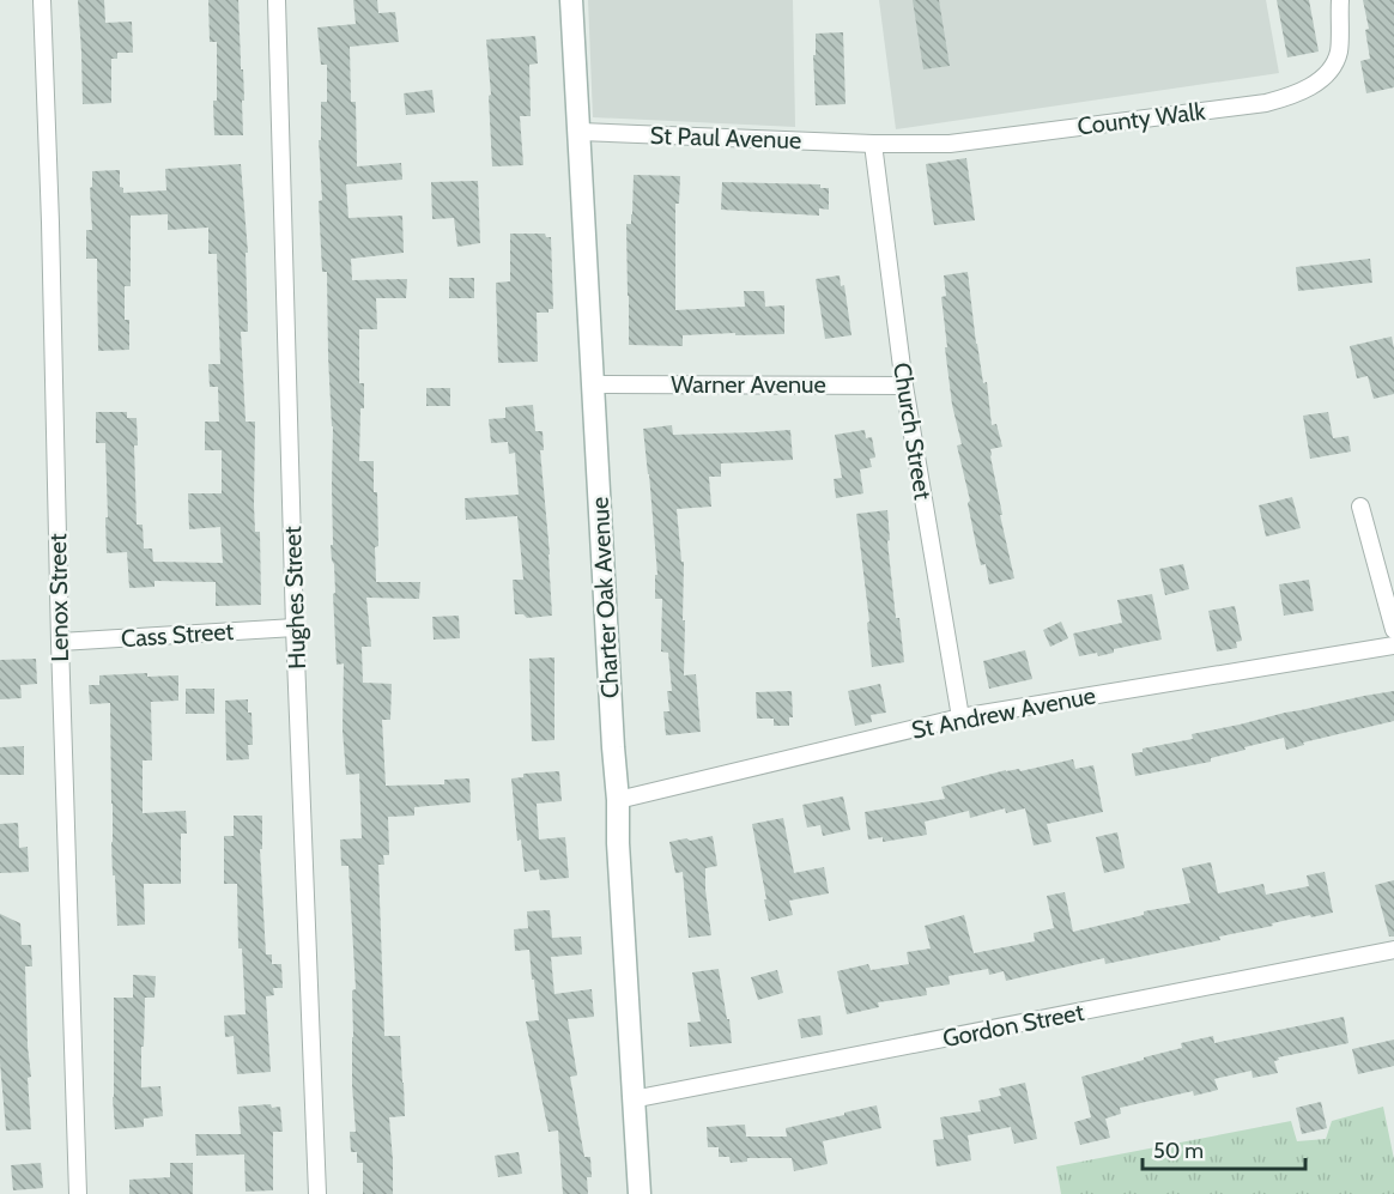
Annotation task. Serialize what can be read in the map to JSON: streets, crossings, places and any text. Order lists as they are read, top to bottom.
{
  "streets": {
    "street": [
      "County Walk",
      "St Paul Avenue",
      "Warner Avenue",
      "Church Street",
      "Lenox Street",
      "Hughes Street",
      "Charter Oak Avenue",
      "Cass Street",
      "St Andrew Avenue",
      "Gordon Street"
    ]
  },
  "crossings": [
    ["County Walk", "St Paul Avenue"],
    ["County Walk", "Church Street"],
    ["St Paul Avenue", "Church Street"],
    ["St Paul Avenue", "Charter Oak Avenue"],
    ["Warner Avenue", "Church Street"],
    ["Warner Avenue", "Charter Oak Avenue"],
    ["Church Street", "St Andrew Avenue"],
    ["Lenox Street", "Cass Street"],
    ["Hughes Street", "Cass Street"],
    ["Charter Oak Avenue", "St Andrew Avenue"],
    ["Charter Oak Avenue", "Gordon Street"]
  ],
  "scale_bar": "50 m"
}
